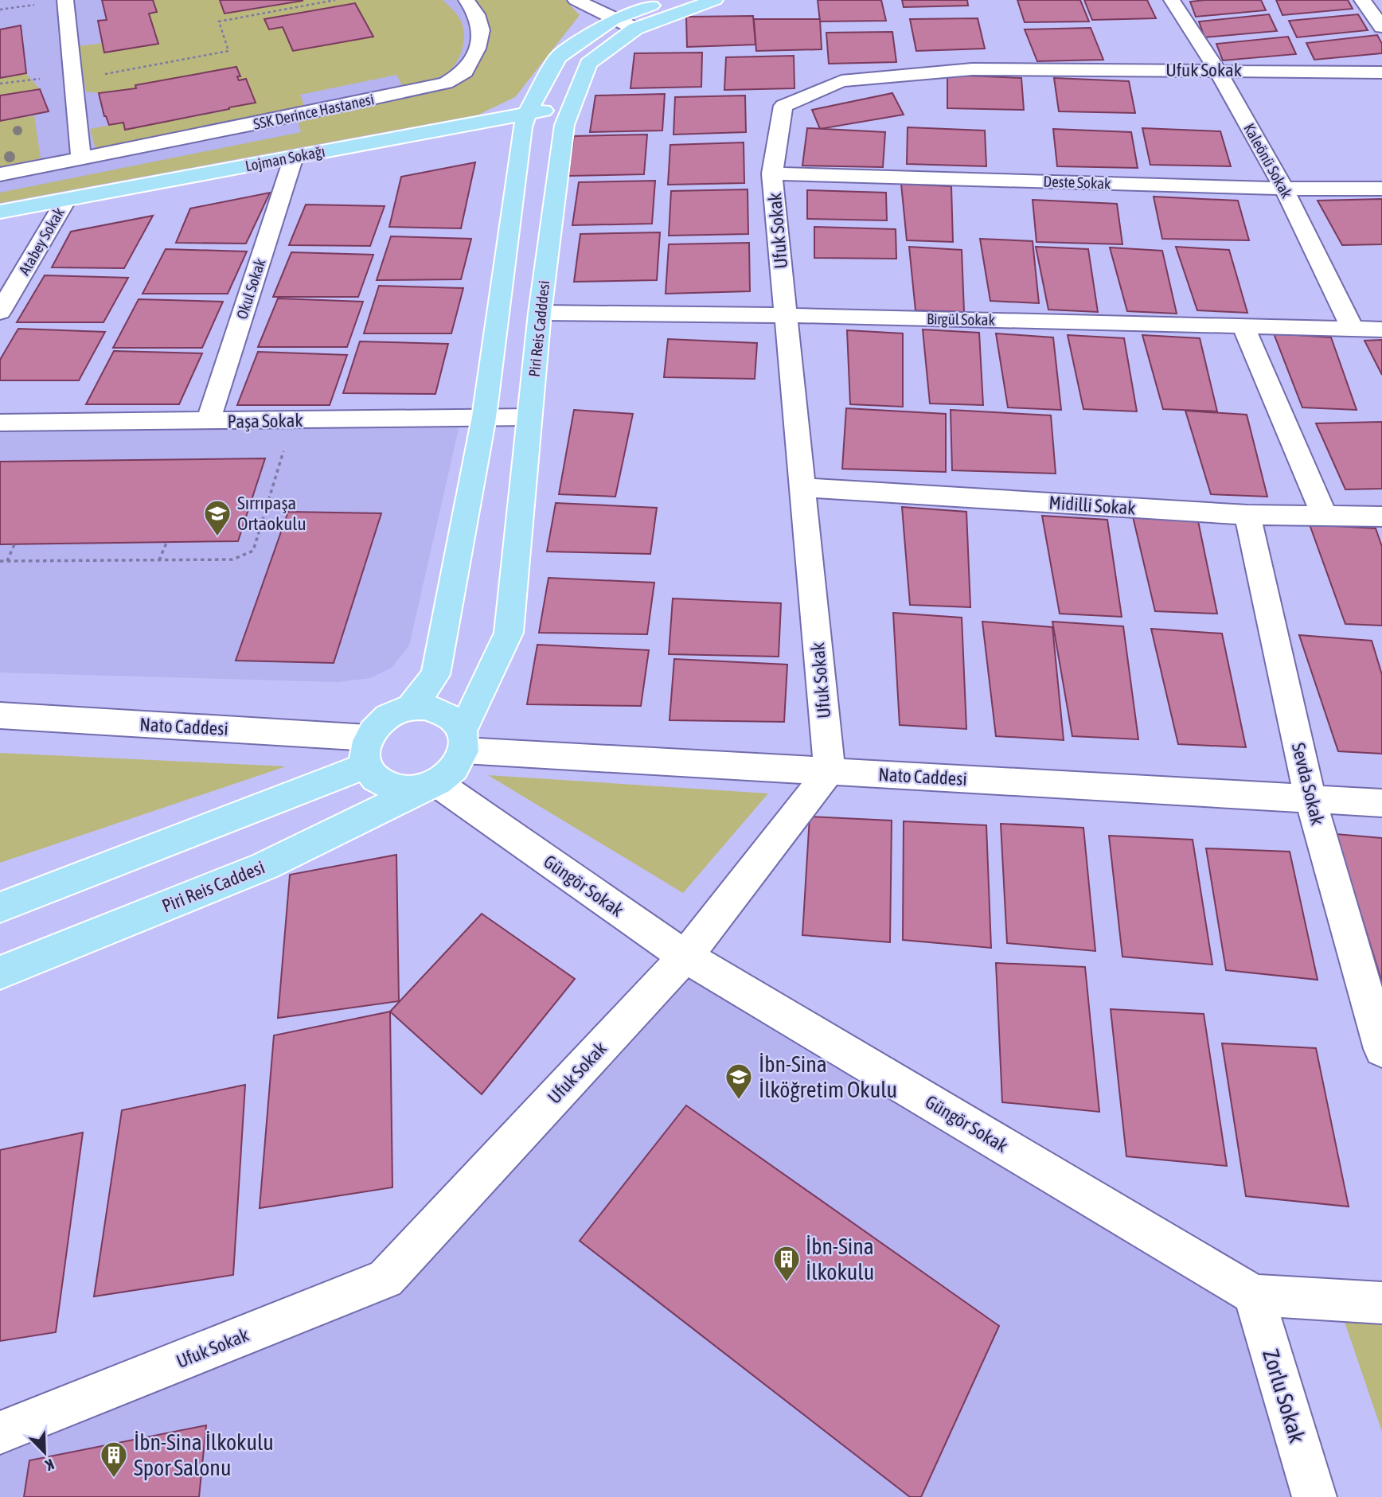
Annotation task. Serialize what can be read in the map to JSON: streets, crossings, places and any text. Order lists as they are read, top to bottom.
{
  "streets": {
    "main road": ["Lojman Sokağı", "Piri Reis Cadddesi", "Piri Reis Caddesi"],
    "street": [
      "Ufuk Sokak",
      "SSK Derince Hastanesi",
      "Kaleönü Sokak",
      "Deste Sokak",
      "Atabey Sokak",
      "Okul Sokak",
      "Birgül Sokak",
      "Paşa Sokak",
      "Midilli Sokak",
      "Nato Caddesi",
      "Sevda Sokak",
      "Güngör Sokak",
      "Zorlu Sokak"
    ]
  },
  "crossings": [
    ["Ufuk Sokak", "Kaleönü Sokak"],
    ["Ufuk Sokak", "Deste Sokak"],
    ["Ufuk Sokak", "Birgül Sokak"],
    ["Ufuk Sokak", "Midilli Sokak"],
    ["Ufuk Sokak", "Nato Caddesi"],
    ["Ufuk Sokak", "Güngör Sokak"],
    ["Lojman Sokağı", "Atabey Sokak"],
    ["Lojman Sokağı", "Okul Sokak"],
    ["Lojman Sokağı", "Piri Reis Cadddesi"],
    ["Kaleönü Sokak", "Deste Sokak"],
    ["Kaleönü Sokak", "Birgül Sokak"],
    ["Okul Sokak", "Paşa Sokak"],
    ["Birgül Sokak", "Piri Reis Cadddesi"],
    ["Piri Reis Cadddesi", "Paşa Sokak"],
    ["Piri Reis Cadddesi", "Nato Caddesi"],
    ["Piri Reis Cadddesi", "Güngör Sokak"],
    ["Piri Reis Cadddesi", "Piri Reis Caddesi"],
    ["Midilli Sokak", "Sevda Sokak"],
    ["Nato Caddesi", "Sevda Sokak"],
    ["Nato Caddesi", "Güngör Sokak"],
    ["Nato Caddesi", "Piri Reis Caddesi"],
    ["Güngör Sokak", "Piri Reis Caddesi"],
    ["Güngör Sokak", "Zorlu Sokak"]
  ],
  "places": {
    "school or university": ["Sırrıpaşa Ortaokulu", "İbn-Sina İlköğretim Okulu"],
    "building": ["İbn-Sina İlkokulu", "İbn-Sina İlkokulu Spor Salonu"]
  },
  "north": "bottom right"
}
